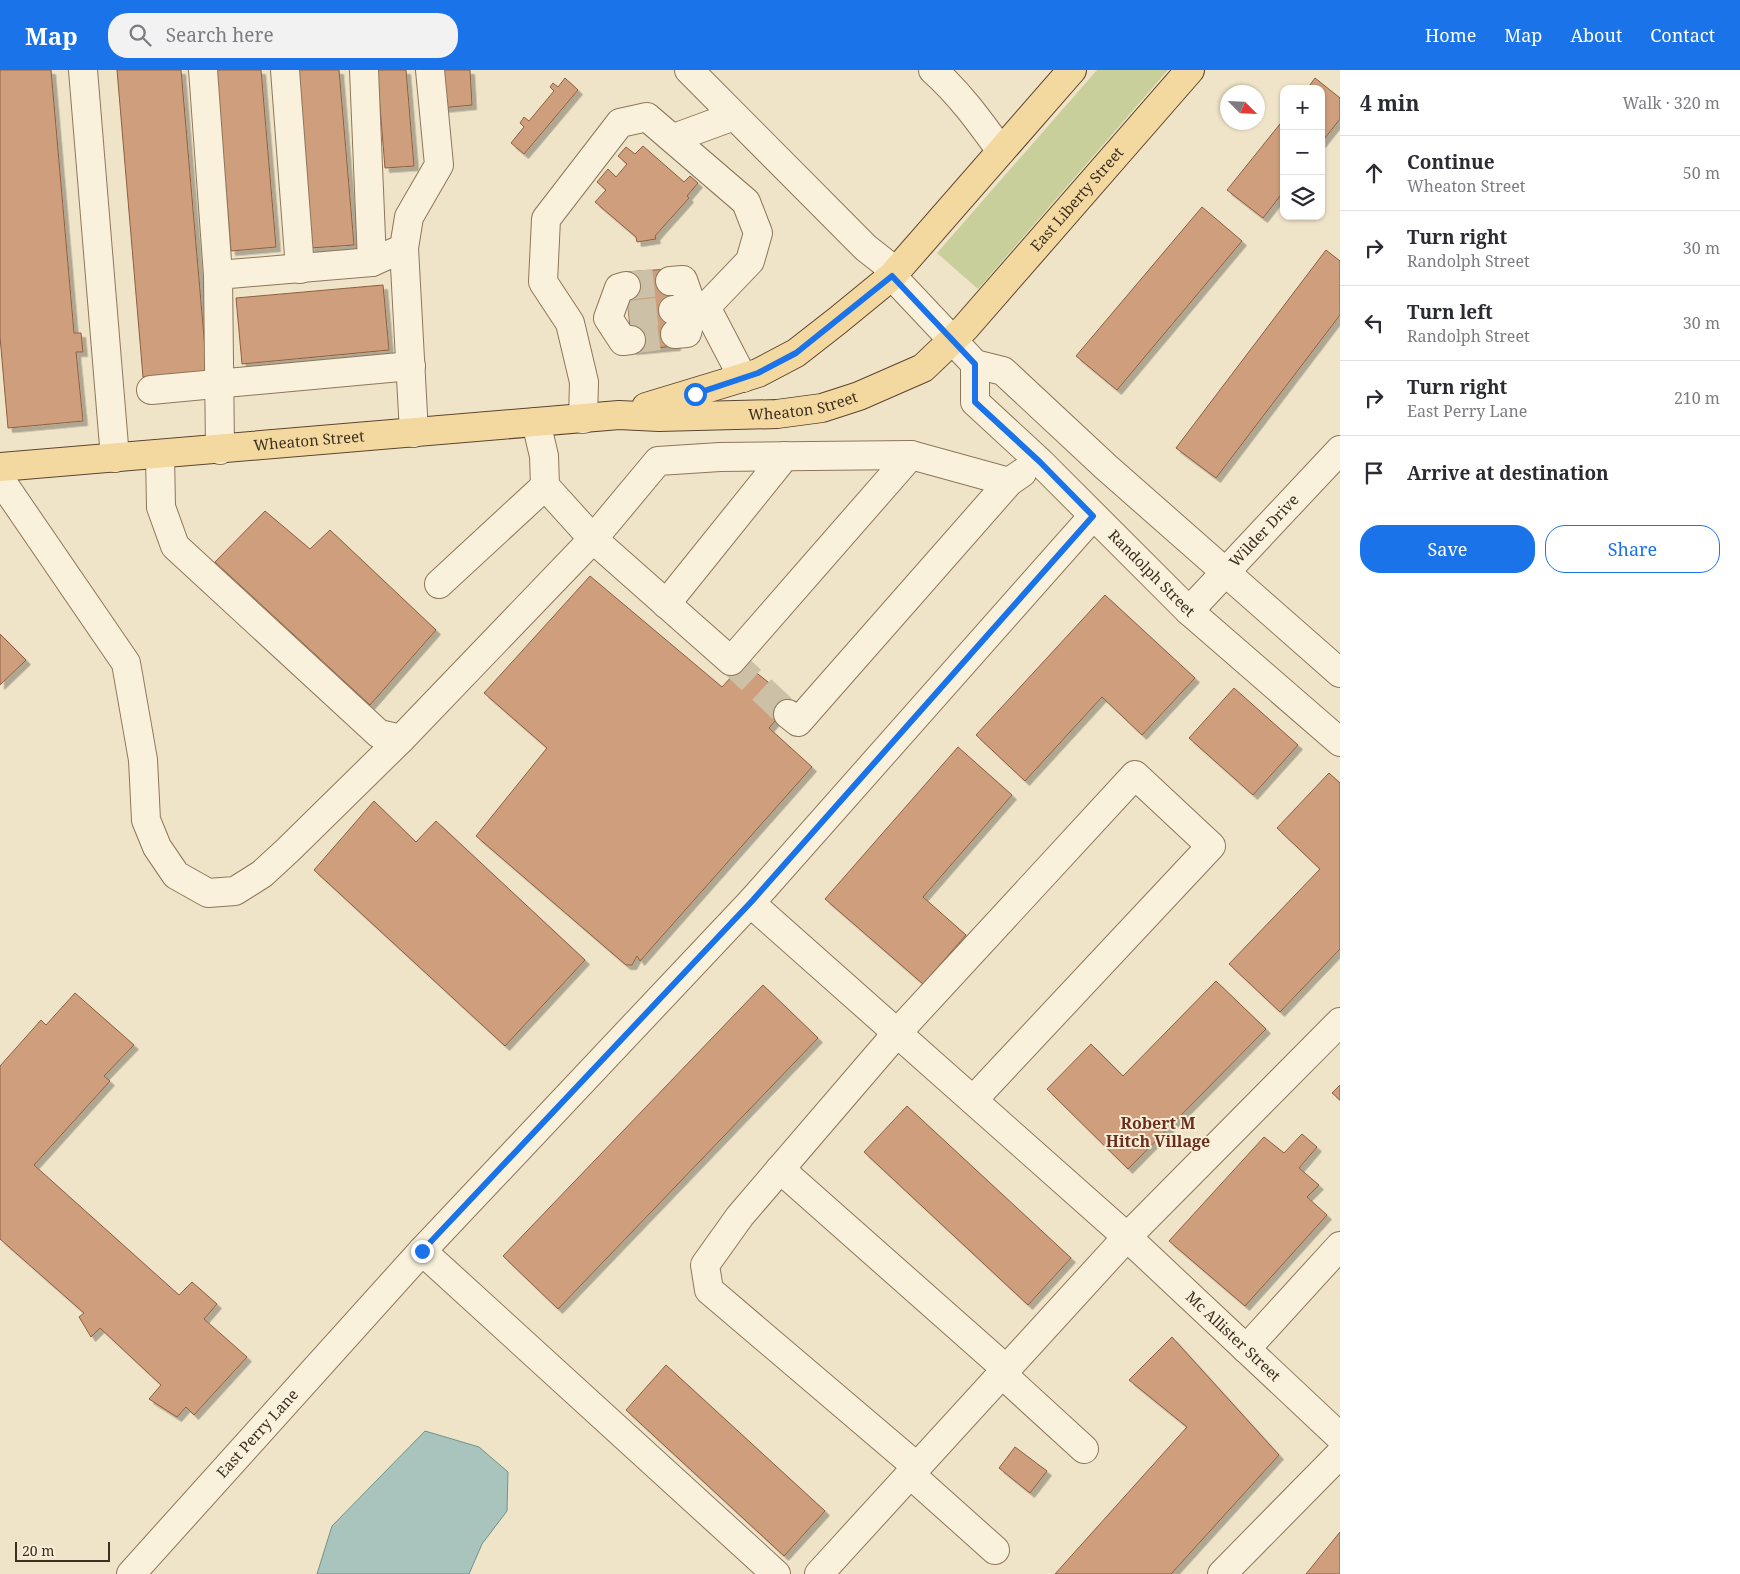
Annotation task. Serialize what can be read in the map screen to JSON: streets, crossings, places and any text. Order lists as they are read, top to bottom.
{
  "streets": {
    "main road": ["East Liberty Street", "Wheaton Street"],
    "street": [
      "Wilder Drive",
      "Randolph Street",
      "Mc Allister Street",
      "East Perry Lane"
    ]
  },
  "crossings": [
    ["East Liberty Street", "Wheaton Street"],
    ["Wilder Drive", "Randolph Street"]
  ],
  "districts": ["Robert M Hitch Village"],
  "scale_bar": "20 m",
  "north": "bottom right",
  "page": {
    "header": "Map",
    "search": "Search here",
    "nav": [
      "Home",
      "Map",
      "About",
      "Contact"
    ],
    "heading": ["4 min", "Walk · 320 m"],
    "map_buttons": ["+", "−"],
    "list": [
      ["Continue", "Wheaton Street", "50 m"],
      ["Turn right", "Randolph Street", "30 m"],
      ["Turn left", "Randolph Street", "30 m"],
      ["Turn right", "East Perry Lane", "210 m"],
      "Arrive at destination"
    ],
    "buttons": ["Save", "Share"],
    "scale": "20 m"
  }
}
